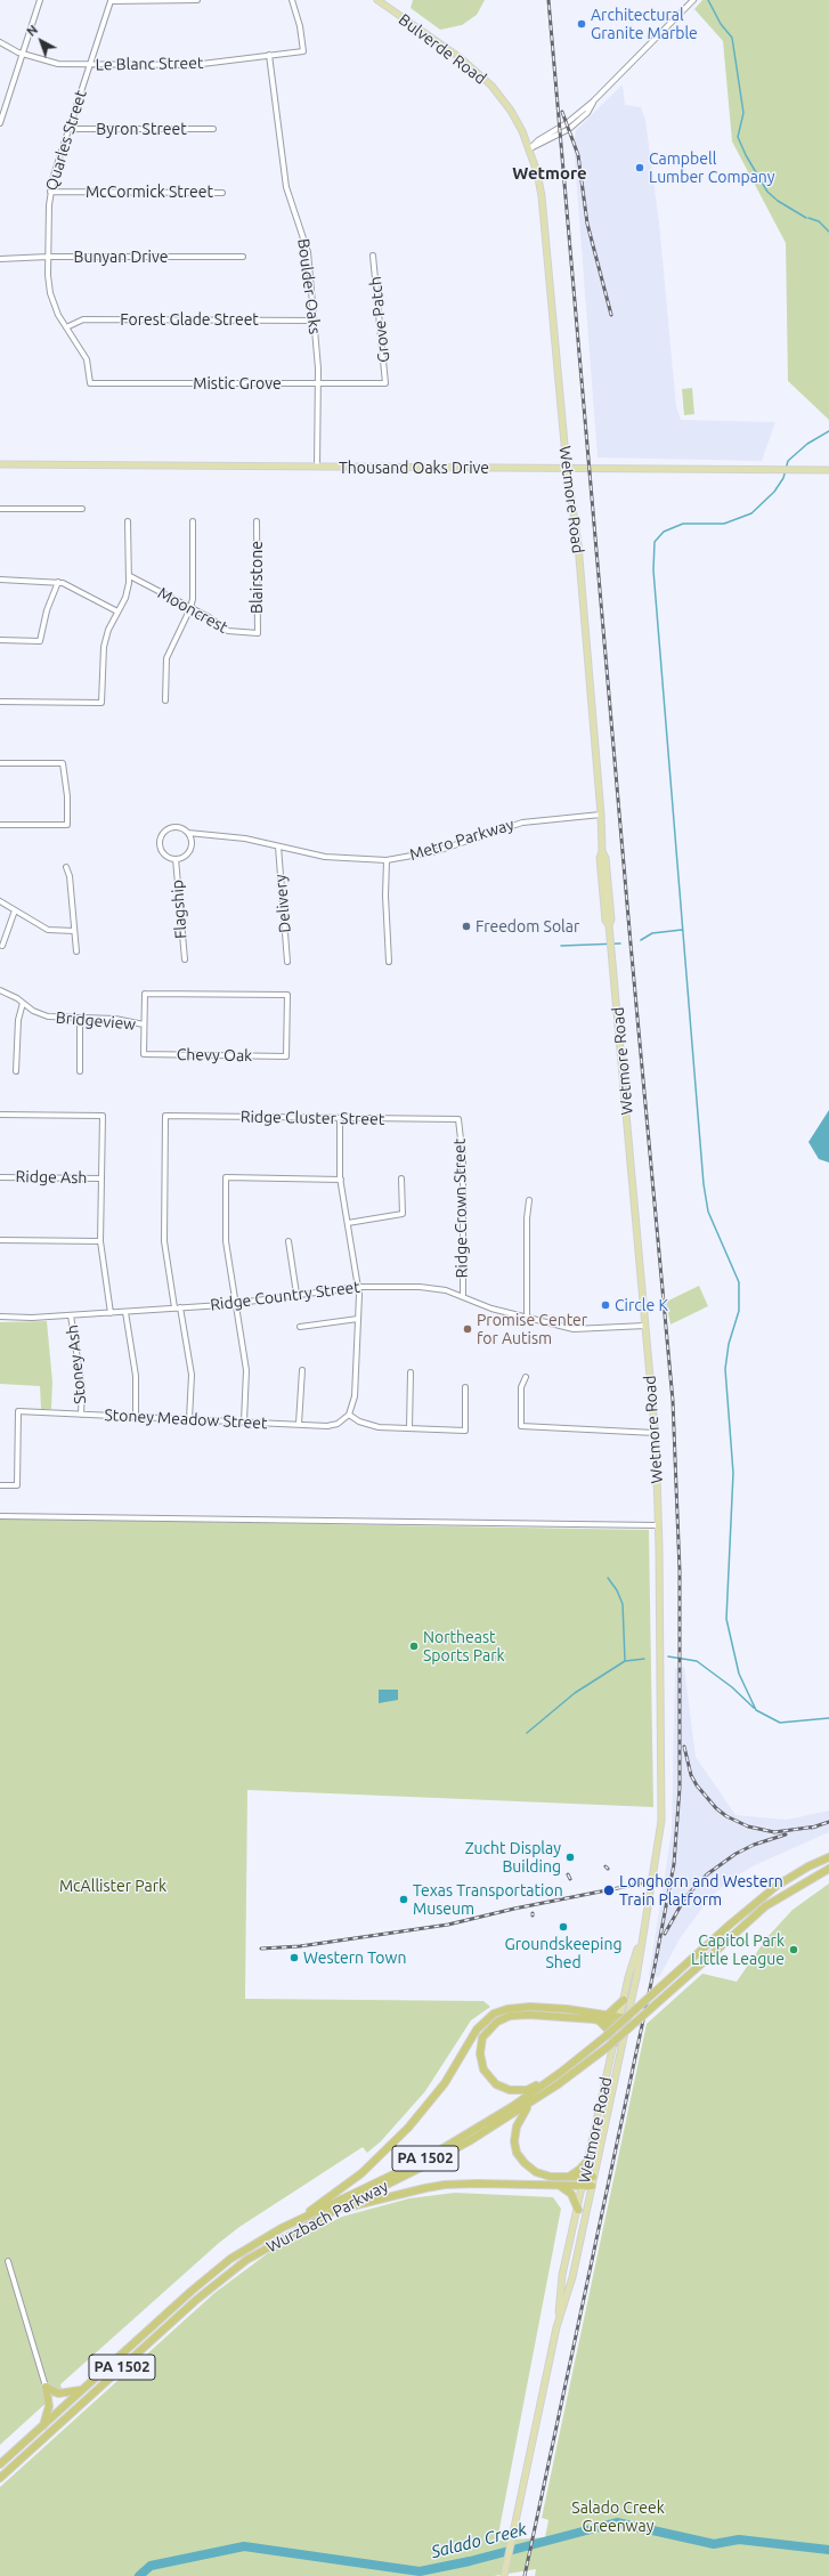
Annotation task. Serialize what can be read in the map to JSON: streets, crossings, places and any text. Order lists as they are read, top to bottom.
{
  "streets": {
    "highway": ["PA 1502", "Wurzbach Parkway"],
    "main road": ["Bulverde Road", "Thousand Oaks Drive", "Wetmore Road"],
    "street": [
      "Le Blanc Street",
      "Byron Street",
      "Quarles Street",
      "McCormick Street",
      "Bunyan Drive",
      "Boulder Oaks",
      "Forest Glade Street",
      "Grove Patch",
      "Mistic Grove",
      "Blairstone",
      "Mooncrest",
      "Metro Parkway",
      "Delivery",
      "Flagship",
      "Bridgeview",
      "Chevy Oak",
      "Ridge Cluster Street",
      "Ridge Ash",
      "Ridge Crown Street",
      "Ridge Country Street",
      "Stoney Ash",
      "Stoney Meadow Street"
    ]
  },
  "crossings": [
    ["Bulverde Road", "Wetmore Road"],
    ["Le Blanc Street", "Quarles Street"],
    ["Le Blanc Street", "Boulder Oaks"],
    ["Byron Street", "Quarles Street"],
    ["Quarles Street", "McCormick Street"],
    ["Quarles Street", "Bunyan Drive"],
    ["Quarles Street", "Forest Glade Street"],
    ["Quarles Street", "Mistic Grove"],
    ["Boulder Oaks", "Forest Glade Street"],
    ["Boulder Oaks", "Mistic Grove"],
    ["Boulder Oaks", "Thousand Oaks Drive"],
    ["Grove Patch", "Mistic Grove"],
    ["Thousand Oaks Drive", "Wetmore Road"],
    ["Wetmore Road", "Metro Parkway"],
    ["Wetmore Road", "Ridge Country Street"],
    ["Blairstone", "Mooncrest"],
    ["Metro Parkway", "Delivery"],
    ["Metro Parkway", "Flagship"],
    ["Bridgeview", "Chevy Oak"],
    ["Ridge Cluster Street", "Ridge Crown Street"],
    ["Ridge Cluster Street", "Ridge Country Street"],
    ["Ridge Crown Street", "Ridge Country Street"],
    ["Ridge Country Street", "Stoney Ash"],
    ["Stoney Ash", "Stoney Meadow Street"]
  ],
  "districts": ["Wetmore"],
  "water": ["Salado Creek"],
  "parks": ["McAllister Park", "Salado Creek Greenway"],
  "places": [
    "Architectural Granite Marble",
    "Campbell Lumber Company",
    "Freedom Solar",
    "Circle K",
    "Promise Center for Autism",
    "Northeast Sports Park",
    "Zucht Display Building",
    "Longhorn and Western Train Platform",
    "Texas Transportation Museum",
    "Groundskeeping Shed",
    "Capitol Park Little League",
    "Western Town"
  ],
  "north": "top left"
}
